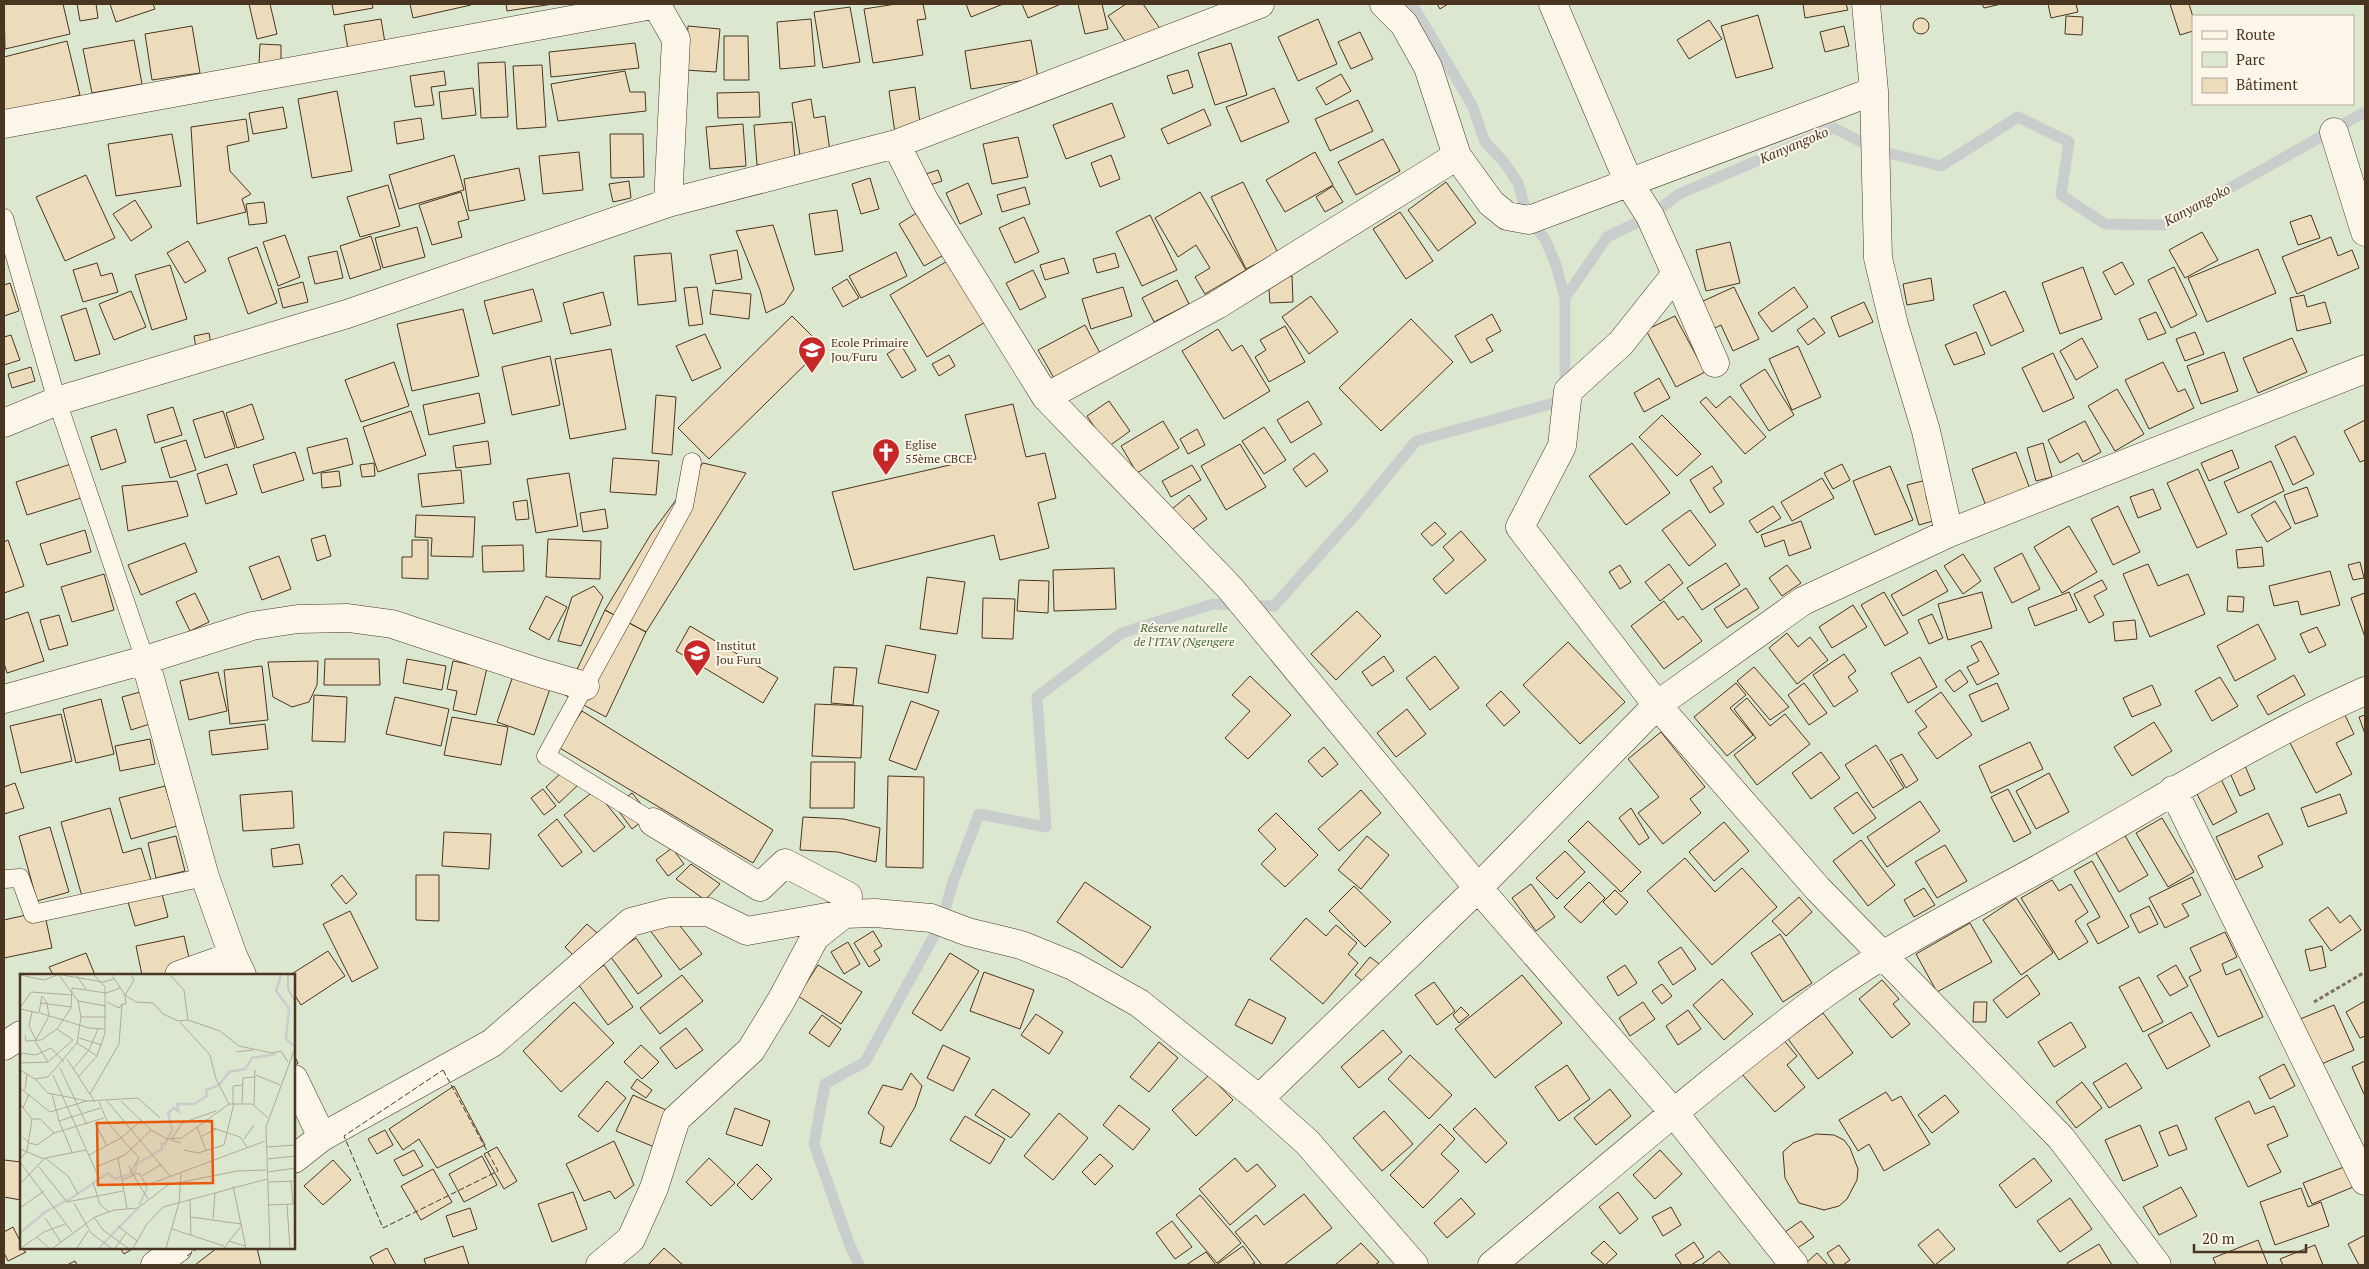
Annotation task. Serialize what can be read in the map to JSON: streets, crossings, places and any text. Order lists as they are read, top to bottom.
{
  "water": ["Kanyangoko"],
  "parks": ["Réserve naturelle de l'ITAV (Ngengere"],
  "places": {
    "school or university": ["Ecole Primaire Jou/Furu", "Institut Jou Furu"],
    "church": ["Eglise 55ème CBCE"]
  },
  "legend": ["Route", "Parc", "Bâtiment"],
  "scale_bar": "20 m"
}
